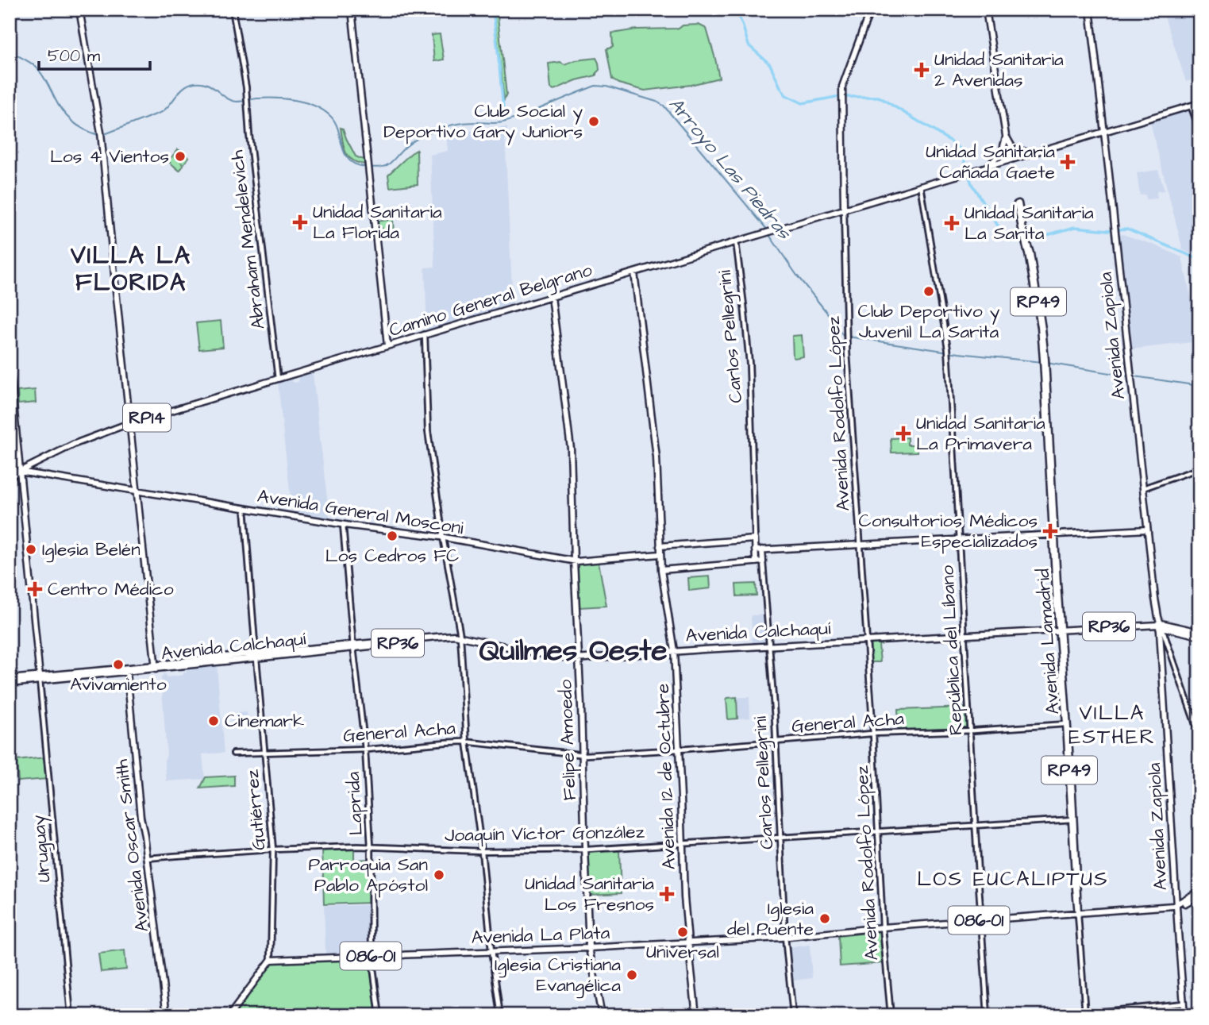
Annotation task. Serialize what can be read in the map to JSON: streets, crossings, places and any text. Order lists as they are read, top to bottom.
{
  "streets": {
    "main road": [
      "Camino General Belgrano",
      "RP49",
      "Avenida Zapiola",
      "Carlos Pellegrini",
      "RP14",
      "Avenida General Mosconi",
      "RP36",
      "Avenida Calchaquí",
      "Avenida Lamadrid",
      "Felipe Amoedo",
      "Avenida 12 de Octubre",
      "Avenida Oscar Smith",
      "086-01",
      "Avenida La Plata"
    ],
    "street": [
      "Abraham Mendelevich",
      "Avenida Rodolfo López",
      "República del Líbano",
      "General Acha",
      "Laprida",
      "Gutiérrez",
      "Joaquín Víctor González",
      "Uruguay"
    ]
  },
  "crossings": [
    ["Abraham Mendelevich", "Camino General Belgrano"],
    ["Camino General Belgrano", "Carlos Pellegrini"],
    ["Camino General Belgrano", "Avenida Rodolfo López"],
    ["Camino General Belgrano", "Avenida General Mosconi"],
    ["Camino General Belgrano", "República del Líbano"],
    ["Camino General Belgrano", "Felipe Amoedo"],
    ["Camino General Belgrano", "Avenida 12 de Octubre"],
    ["Avenida Zapiola", "RP36"],
    ["Avenida Zapiola", "086-01"],
    ["Carlos Pellegrini", "Avenida Calchaquí"],
    ["Carlos Pellegrini", "General Acha"],
    ["Carlos Pellegrini", "Joaquín Víctor González"],
    ["Carlos Pellegrini", "Avenida La Plata"],
    ["Avenida Rodolfo López", "Avenida Calchaquí"],
    ["Avenida Rodolfo López", "General Acha"],
    ["Avenida Rodolfo López", "Joaquín Víctor González"],
    ["Avenida Rodolfo López", "Avenida La Plata"],
    ["Avenida General Mosconi", "Felipe Amoedo"],
    ["Avenida General Mosconi", "Avenida 12 de Octubre"],
    ["Avenida General Mosconi", "Laprida"],
    ["Avenida General Mosconi", "Gutiérrez"],
    ["RP36", "Avenida Calchaquí"],
    ["RP36", "Avenida Lamadrid"],
    ["Avenida Calchaquí", "Avenida Lamadrid"],
    ["Avenida Calchaquí", "República del Líbano"],
    ["Avenida Calchaquí", "Felipe Amoedo"],
    ["Avenida Calchaquí", "Avenida 12 de Octubre"],
    ["Avenida Calchaquí", "Laprida"],
    ["Avenida Calchaquí", "Gutiérrez"],
    ["Avenida Calchaquí", "Avenida Oscar Smith"],
    ["Avenida Calchaquí", "Uruguay"],
    ["Avenida Lamadrid", "General Acha"],
    ["Avenida Lamadrid", "Joaquín Víctor González"],
    ["Avenida Lamadrid", "086-01"],
    ["Avenida Lamadrid", "Avenida La Plata"],
    ["República del Líbano", "General Acha"],
    ["República del Líbano", "Joaquín Víctor González"],
    ["República del Líbano", "Avenida La Plata"],
    ["General Acha", "Felipe Amoedo"],
    ["General Acha", "Avenida 12 de Octubre"],
    ["General Acha", "Laprida"],
    ["General Acha", "Gutiérrez"],
    ["Felipe Amoedo", "Joaquín Víctor González"],
    ["Felipe Amoedo", "Avenida La Plata"],
    ["Avenida 12 de Octubre", "Joaquín Víctor González"],
    ["Avenida 12 de Octubre", "Avenida La Plata"],
    ["Laprida", "Joaquín Víctor González"],
    ["Laprida", "Avenida La Plata"],
    ["Gutiérrez", "Joaquín Víctor González"],
    ["Gutiérrez", "Avenida La Plata"],
    ["Joaquín Víctor González", "Avenida Oscar Smith"],
    ["086-01", "Avenida La Plata"]
  ],
  "districts": [
    "VILLA LA FLORIDA",
    "Quilmes Oeste",
    "VILLA ESTHER",
    "LOS EUCALIPTUS"
  ],
  "water": ["Arroyo Las Piedras"],
  "places": {
    "health": [
      "Unidad Sanitaria 2 Avenidas",
      "Unidad Sanitaria Cañada Gaete",
      "Unidad Sanitaria La Florida",
      "Unidad Sanitaria La Sarita",
      "Unidad Sanitaria La Primavera",
      "Consultorios Médicos Especializados",
      "Centro Médico",
      "Unidad Sanitaria Los Fresnos"
    ],
    "other": [
      "Club Social y Deportivo Gary Juniors",
      "Los 4 Vientos",
      "Club Deportivo y Juvenil La Sarita",
      "Los Cedros FC",
      "Iglesia Belén",
      "Avivamiento",
      "Cinemark",
      "Parroquia San Pablo Apóstol",
      "Iglesia del Puente",
      "Universal",
      "Iglesia Cristiana Evangélica"
    ]
  },
  "scale_bar": "500 m"
}
